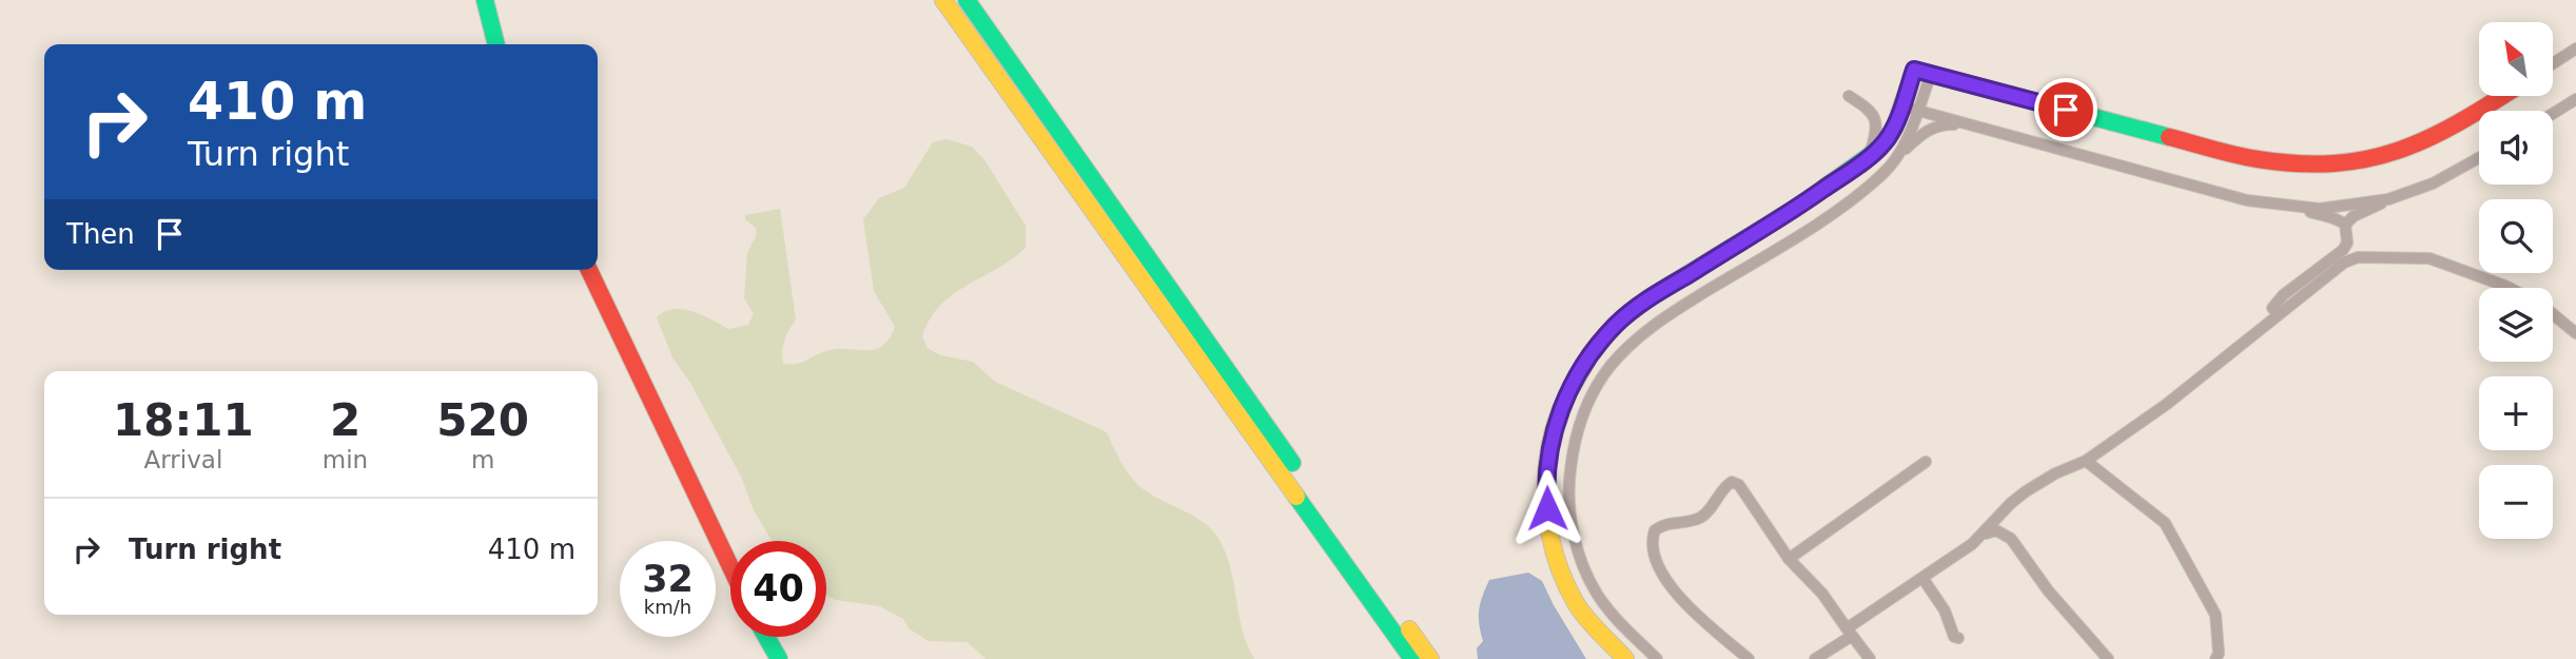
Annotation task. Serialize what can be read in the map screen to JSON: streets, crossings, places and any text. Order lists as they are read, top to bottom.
{
  "north": "top left",
  "page": {
    "map_buttons": ["+", "−"],
    "turn": ["410 m", "Turn right"],
    "then": "Then",
    "eta": [
      "18:11",
      "Arrival",
      "2",
      "min",
      "520",
      "m"
    ],
    "list": [
      {
        "name": "Turn right",
        "value": "410 m"
      }
    ],
    "speed": "32 km/h",
    "limit": "40"
  }
}
